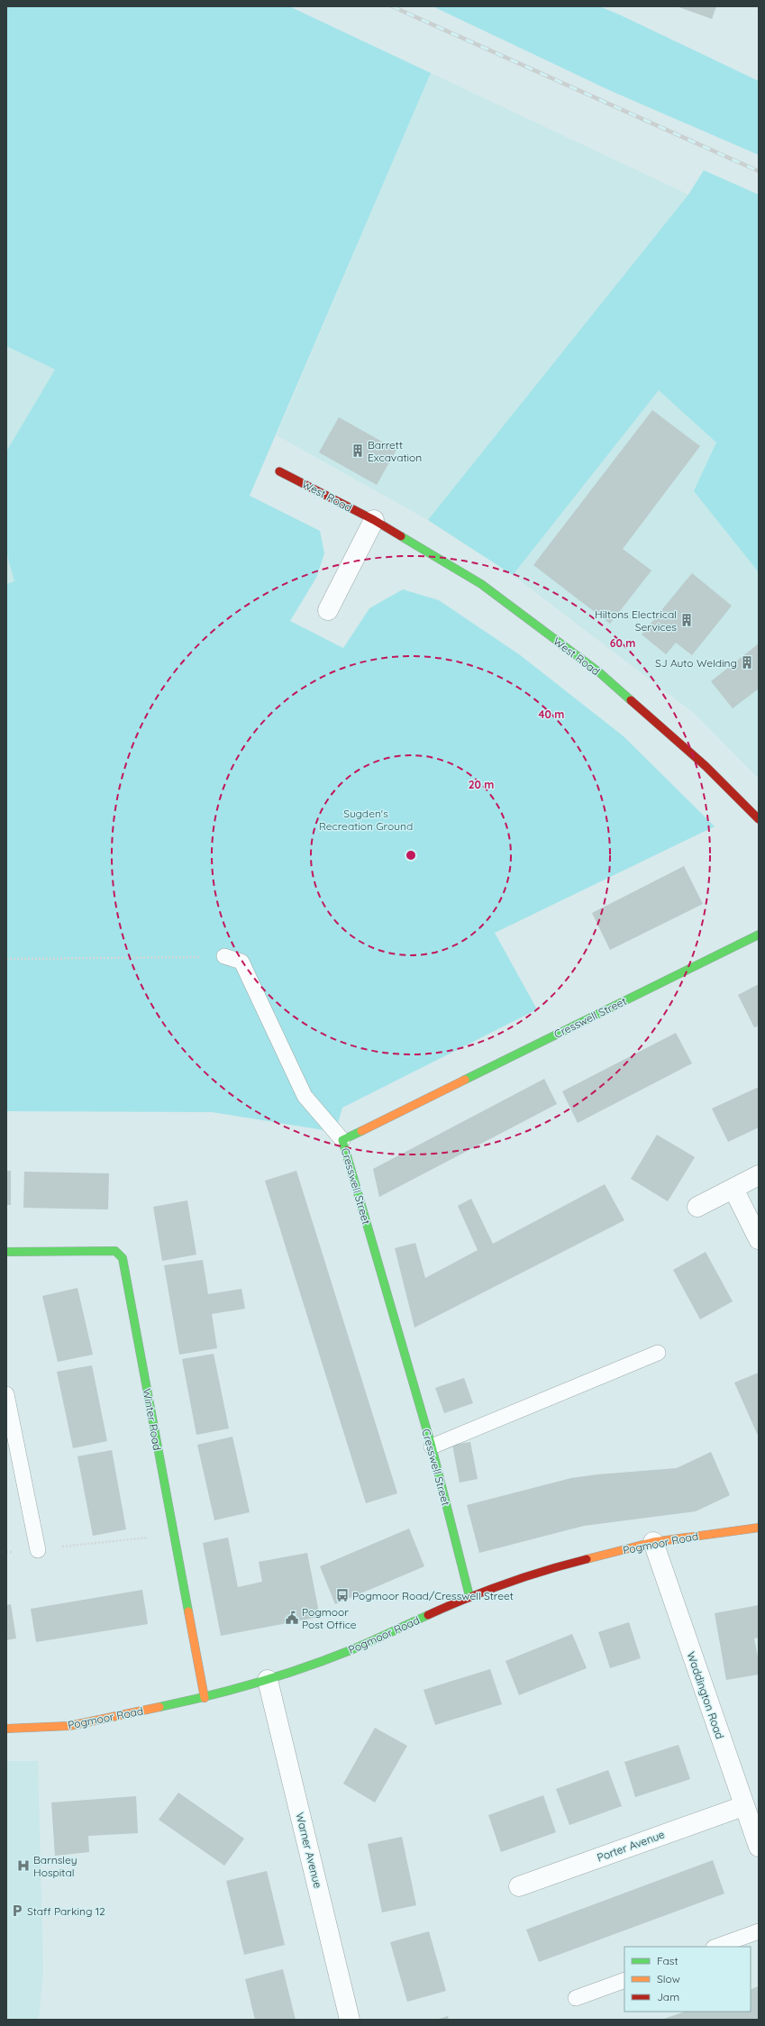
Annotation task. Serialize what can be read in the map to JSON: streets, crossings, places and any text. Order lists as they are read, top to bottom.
{
  "streets": {
    "street": [
      "West Road",
      "Cresswell Street",
      "Winter Road",
      "Pogmoor Road",
      "Waddington Road",
      "Porter Avenue",
      "Warner Avenue"
    ]
  },
  "crossings": [
    ["Cresswell Street", "Pogmoor Road"],
    ["Winter Road", "Pogmoor Road"],
    ["Pogmoor Road", "Waddington Road"],
    ["Pogmoor Road", "Warner Avenue"],
    ["Waddington Road", "Porter Avenue"]
  ],
  "parks": ["Sugden's Recreation Ground"],
  "places": {
    "building": ["Barrett Excavation", "Hiltons Electrical Services", "SJ Auto Welding"],
    "bus stop": ["Pogmoor Road/Cresswell Street"],
    "public building": ["Pogmoor Post Office"],
    "hospital": ["Barnsley Hospital"],
    "parking": ["Staff Parking 12"]
  },
  "legend": ["Fast", "Slow", "Jam"],
  "rings": ["60 m", "40 m", "20 m"]
}
